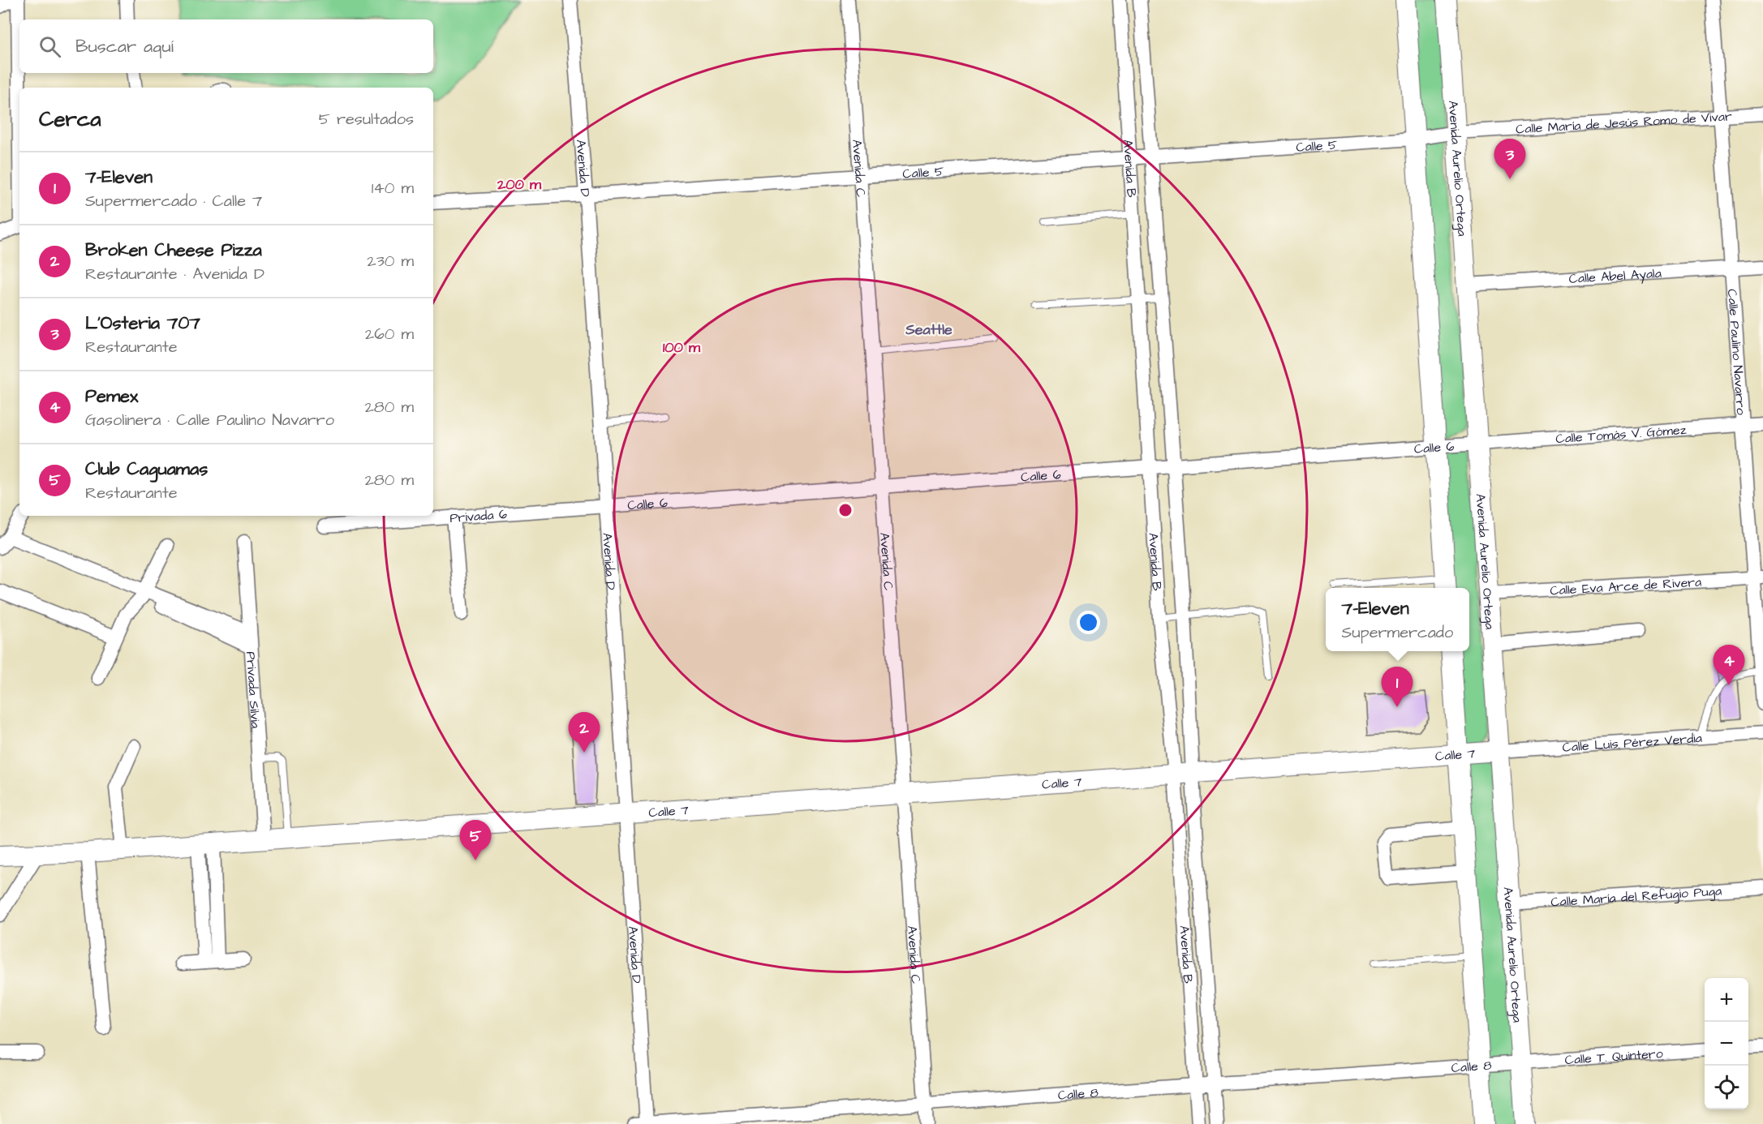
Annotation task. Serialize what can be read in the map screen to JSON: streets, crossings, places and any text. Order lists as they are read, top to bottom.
{
  "streets": {
    "main road": ["Avenida Aurelio Ortega", "Calle 7"],
    "street": [
      "Calle María de Jesús Romo de Vivar",
      "Calle 5",
      "Avenida D",
      "Avenida C",
      "Avenida B",
      "Calle Abel Ayala",
      "Calle Paulino Navarro",
      "Calle Tomás V. Gómez",
      "Calle 6",
      "Privada 6",
      "Calle Eva Arce de Rivera",
      "Privada Silvia",
      "Calle Luis Pérez Verdia",
      "Calle María del Refugio Puga",
      "Calle T. Quintero",
      "Calle 8"
    ]
  },
  "crossings": [
    ["Calle María de Jesús Romo de Vivar", "Calle 5"],
    ["Calle María de Jesús Romo de Vivar", "Avenida Aurelio Ortega"],
    ["Calle María de Jesús Romo de Vivar", "Calle Paulino Navarro"],
    ["Calle 5", "Avenida D"],
    ["Calle 5", "Avenida C"],
    ["Calle 5", "Avenida B"],
    ["Avenida D", "Calle 6"],
    ["Avenida D", "Privada 6"],
    ["Avenida D", "Calle 7"],
    ["Avenida D", "Calle 8"],
    ["Avenida C", "Calle 6"],
    ["Avenida C", "Calle 7"],
    ["Avenida C", "Calle 8"],
    ["Avenida B", "Calle 6"],
    ["Avenida B", "Calle 7"],
    ["Avenida B", "Calle 8"],
    ["Avenida Aurelio Ortega", "Calle Abel Ayala"],
    ["Avenida Aurelio Ortega", "Calle Tomás V. Gómez"],
    ["Avenida Aurelio Ortega", "Calle 6"],
    ["Avenida Aurelio Ortega", "Calle Eva Arce de Rivera"],
    ["Avenida Aurelio Ortega", "Calle Luis Pérez Verdia"],
    ["Avenida Aurelio Ortega", "Calle 7"],
    ["Avenida Aurelio Ortega", "Calle María del Refugio Puga"],
    ["Avenida Aurelio Ortega", "Calle T. Quintero"],
    ["Avenida Aurelio Ortega", "Calle 8"],
    ["Calle Abel Ayala", "Calle Paulino Navarro"],
    ["Calle Paulino Navarro", "Calle Tomás V. Gómez"],
    ["Calle Paulino Navarro", "Calle Eva Arce de Rivera"],
    ["Calle Tomás V. Gómez", "Calle 6"],
    ["Calle 6", "Privada 6"],
    ["Privada Silvia", "Calle 7"],
    ["Calle Luis Pérez Verdia", "Calle 7"],
    ["Calle T. Quintero", "Calle 8"]
  ],
  "districts": ["Seattle"],
  "page": {
    "search": "Buscar aquí",
    "heading": ["Cerca", "5 resultados"],
    "pins": [
      "3",
      "4",
      "1",
      "2",
      "5"
    ],
    "list": [
      {
        "mark": "1",
        "name": "7-Eleven",
        "note": "Supermercado · Calle 7",
        "value": "140 m"
      },
      {
        "mark": "2",
        "name": "Broken Cheese Pizza",
        "note": "Restaurante · Avenida D",
        "value": "230 m"
      },
      {
        "mark": "3",
        "name": "L'Osteria 707",
        "note": "Restaurante",
        "value": "260 m"
      },
      {
        "mark": "4",
        "name": "Pemex",
        "note": "Gasolinera · Calle Paulino Navarro",
        "value": "280 m"
      },
      {
        "mark": "5",
        "name": "Club Caguamas",
        "note": "Restaurante",
        "value": "280 m"
      }
    ],
    "popup": ["7-Eleven", "Supermercado"],
    "map_buttons": ["+", "−"]
  },
  "rings": ["200 m", "100 m"]
}
